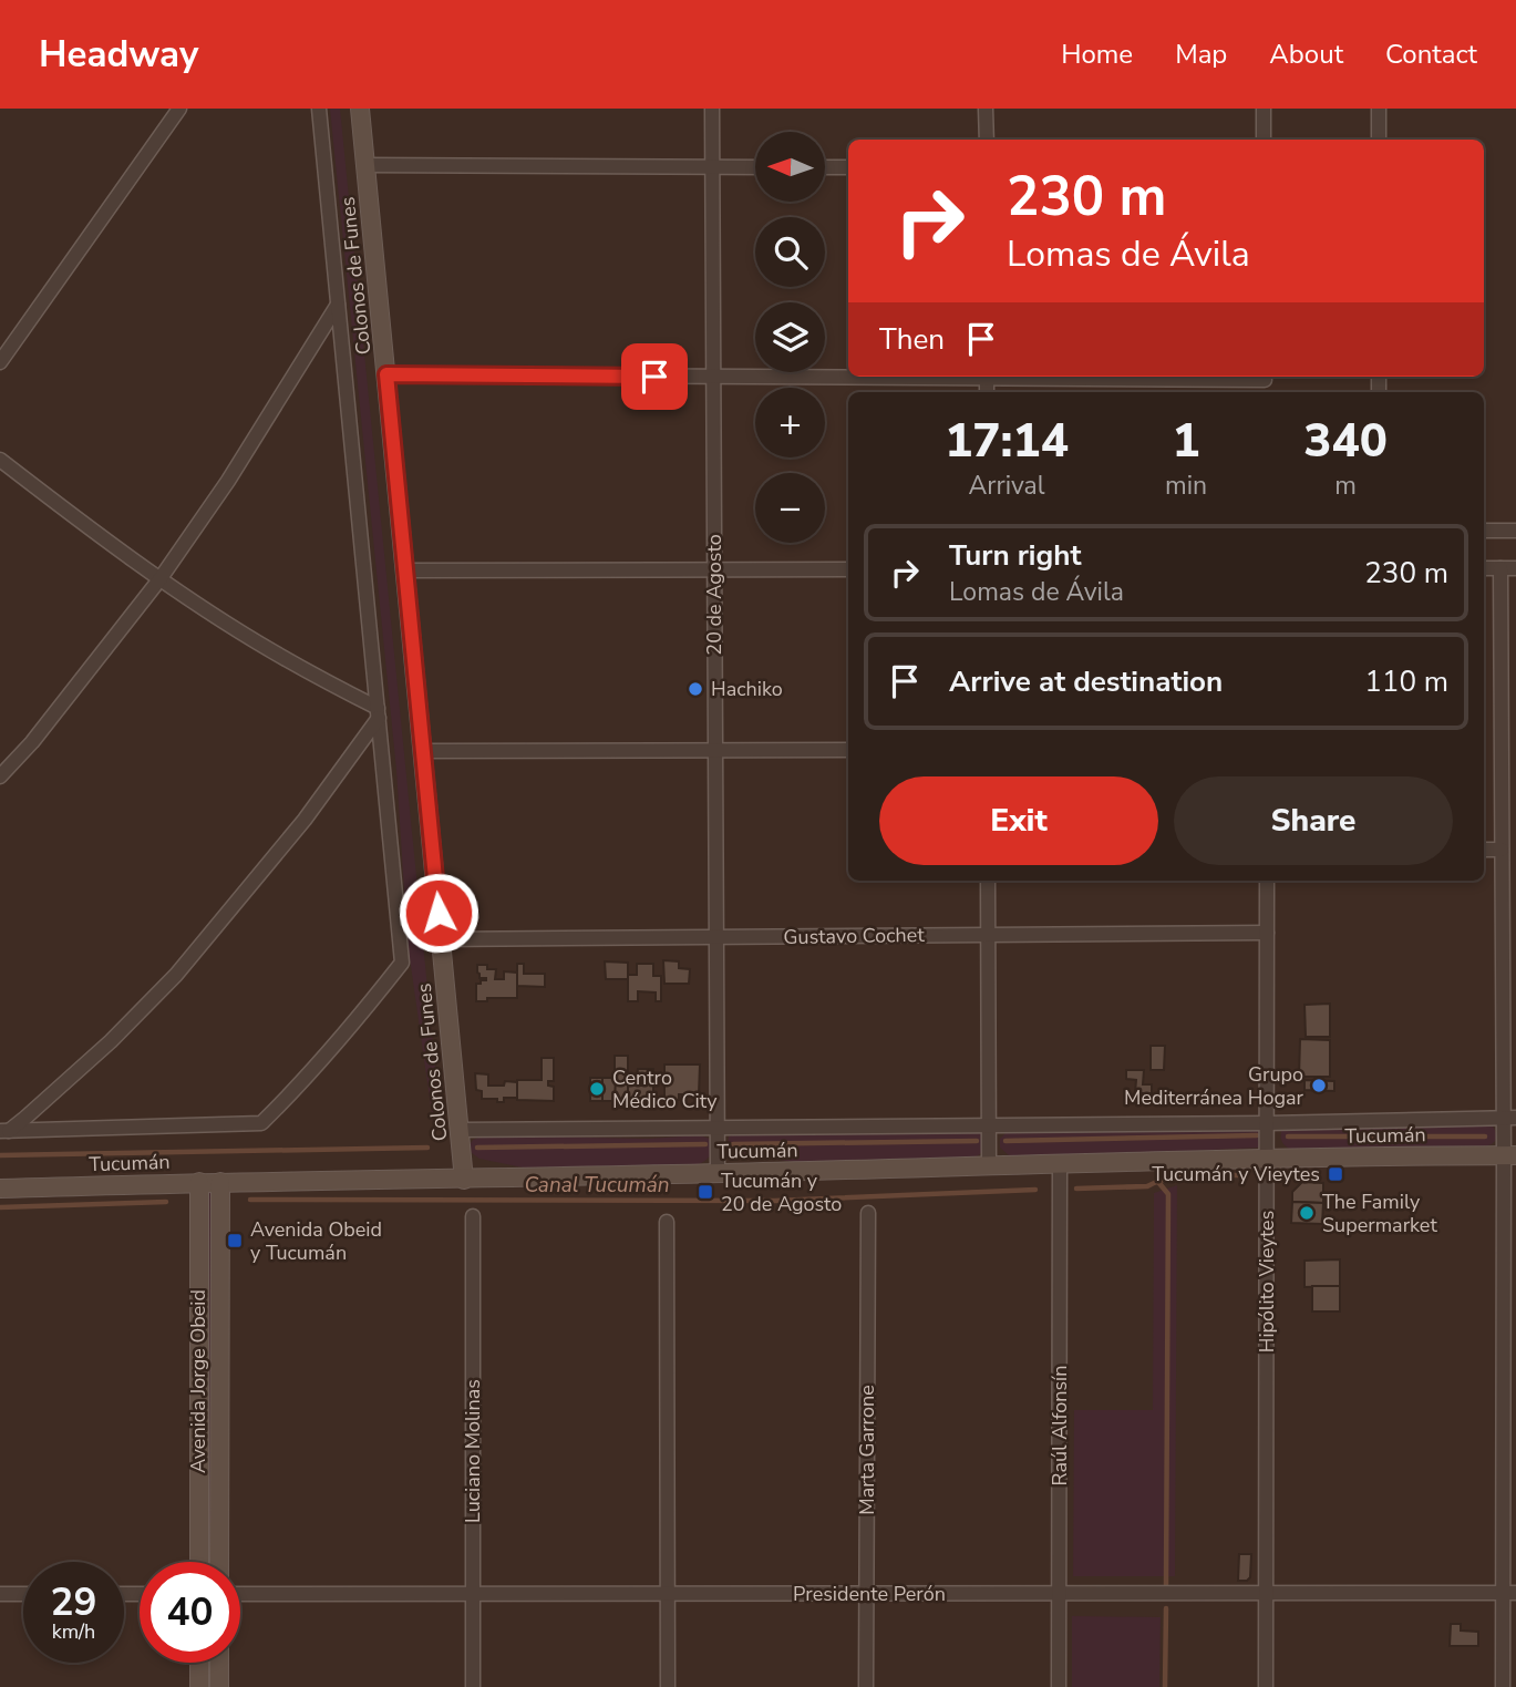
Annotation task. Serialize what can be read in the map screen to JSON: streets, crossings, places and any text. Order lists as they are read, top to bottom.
{
  "streets": {
    "main road": ["Colonos de Funes", "Tucumán", "Avenida Jorge Obeid"],
    "street": [
      "20 de Agosto",
      "Gustavo Cochet",
      "Hipólito Vieytes",
      "Raúl Alfonsín",
      "Marta Garrone",
      "Luciano Molinas",
      "Presidente Perón"
    ]
  },
  "crossings": [
    ["Colonos de Funes", "Gustavo Cochet"],
    ["Colonos de Funes", "Tucumán"],
    ["20 de Agosto", "Gustavo Cochet"],
    ["20 de Agosto", "Tucumán"],
    ["Gustavo Cochet", "Hipólito Vieytes"],
    ["Tucumán", "Hipólito Vieytes"],
    ["Tucumán", "Avenida Jorge Obeid"],
    ["Tucumán", "Raúl Alfonsín"],
    ["Hipólito Vieytes", "Presidente Perón"],
    ["Raúl Alfonsín", "Presidente Perón"],
    ["Marta Garrone", "Presidente Perón"],
    ["Luciano Molinas", "Presidente Perón"]
  ],
  "water": ["Canal Tucumán"],
  "places": {
    "other": [
      "Hachiko",
      "Grupo Mediterránea Hogar",
      "Centro Médico City",
      "The Family Supermarket"
    ],
    "transit": ["Tucumán y Vieytes", "Tucumán y 20 de Agosto", "Avenida Obeid y Tucumán"]
  },
  "north": "left",
  "page": {
    "header": "Headway",
    "nav": [
      "Home",
      "Map",
      "About",
      "Contact"
    ],
    "map_buttons": ["+", "−"],
    "turn": ["230 m", "Lomas de Ávila"],
    "then": "Then",
    "eta": [
      "17:14",
      "Arrival",
      "1",
      "min",
      "340",
      "m"
    ],
    "list": [
      {
        "name": "Turn right",
        "note": "Lomas de Ávila",
        "value": "230 m"
      },
      {
        "name": "Arrive at destination",
        "value": "110 m"
      }
    ],
    "buttons": ["Exit", "Share"],
    "speed": "29 km/h",
    "limit": "40"
  }
}
